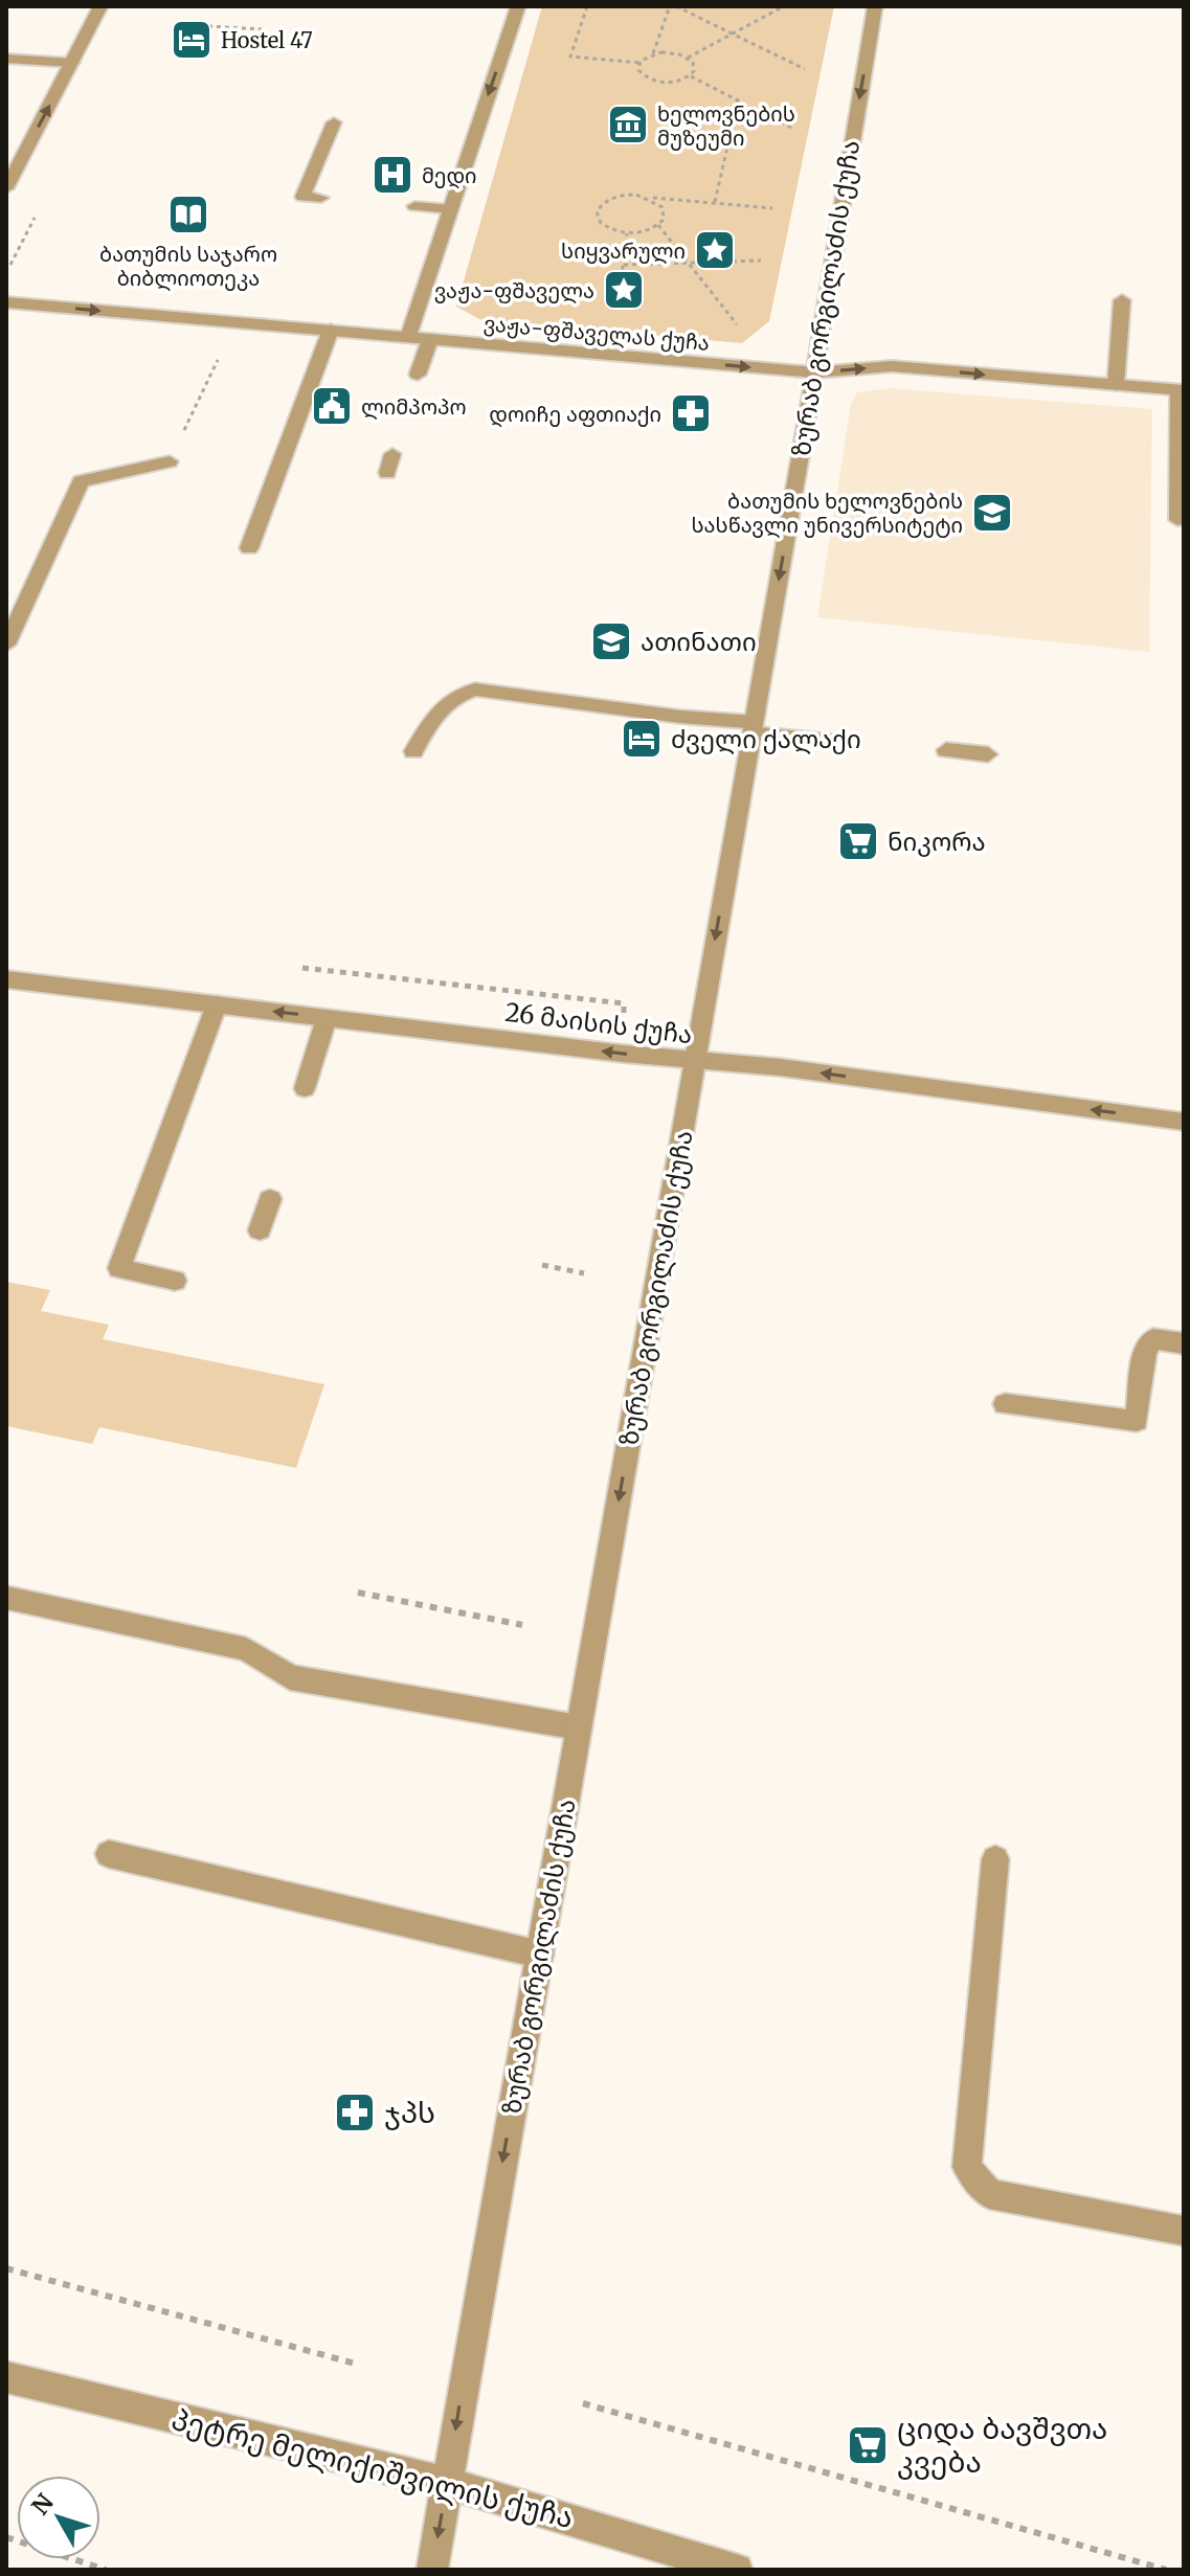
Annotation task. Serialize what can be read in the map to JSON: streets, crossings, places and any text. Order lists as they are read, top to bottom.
{
  "streets": {
    "street": [
      "ზურაბ გორგილაძის ქუჩა",
      "ვაჟა-ფშაველას ქუჩა",
      "26 მაისის ქუჩა",
      "პეტრე მელიქიშვილის ქუჩა"
    ]
  },
  "crossings": [
    ["ზურაბ გორგილაძის ქუჩა", "ვაჟა-ფშაველას ქუჩა"],
    ["ზურაბ გორგილაძის ქუჩა", "26 მაისის ქუჩა"],
    ["ზურაბ გორგილაძის ქუჩა", "პეტრე მელიქიშვილის ქუჩა"]
  ],
  "one_way": ["ზურაბ გორგილაძის ქუჩა", "ვაჟა-ფშაველას ქუჩა", "26 მაისის ქუჩა"],
  "places": {
    "hotel": ["Hostel 47", "ძველი ქალაქი"],
    "museum": ["ხელოვნების მუზეუმი"],
    "hospital": ["მედი"],
    "library": ["ბათუმის საჯარო ბიბლიოთეკა"],
    "place": ["სიყვარული", "ვაჟა-ფშაველა"],
    "public building": ["ლიმპოპო"],
    "pharmacy": ["დოიჩე აფთიაქი", "ჯპს"],
    "school or university": ["ბათუმის ხელოვნების სასწავლი უნივერსიტეტი", "ათინათი"],
    "supermarket": ["ნიკორა", "ციდა ბავშვთა კვება"]
  },
  "north": "top left"
}
